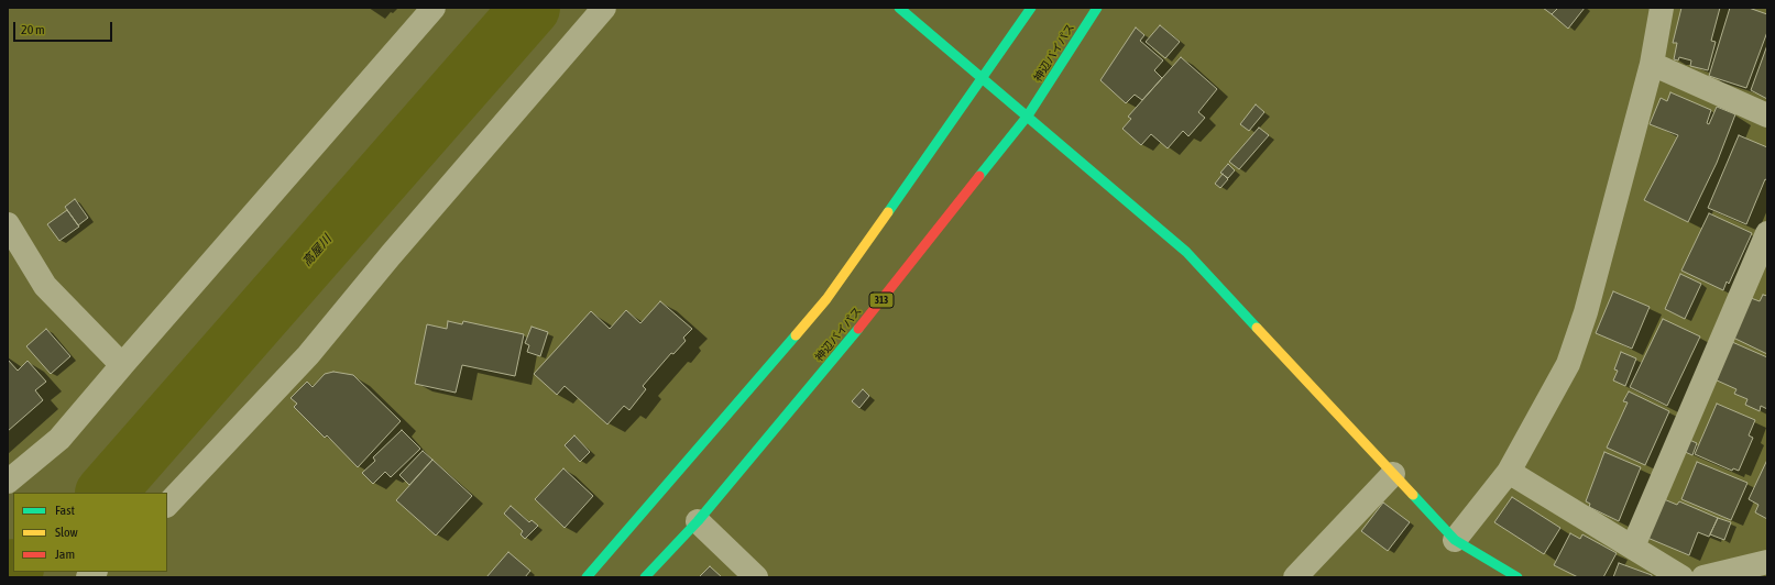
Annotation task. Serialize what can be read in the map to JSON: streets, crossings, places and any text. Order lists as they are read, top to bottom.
{
  "streets": {
    "main road": ["神辺バイパス", "313"]
  },
  "water": ["高屋川"],
  "legend": ["Fast", "Slow", "Jam"],
  "scale_bar": "20 m"
}
